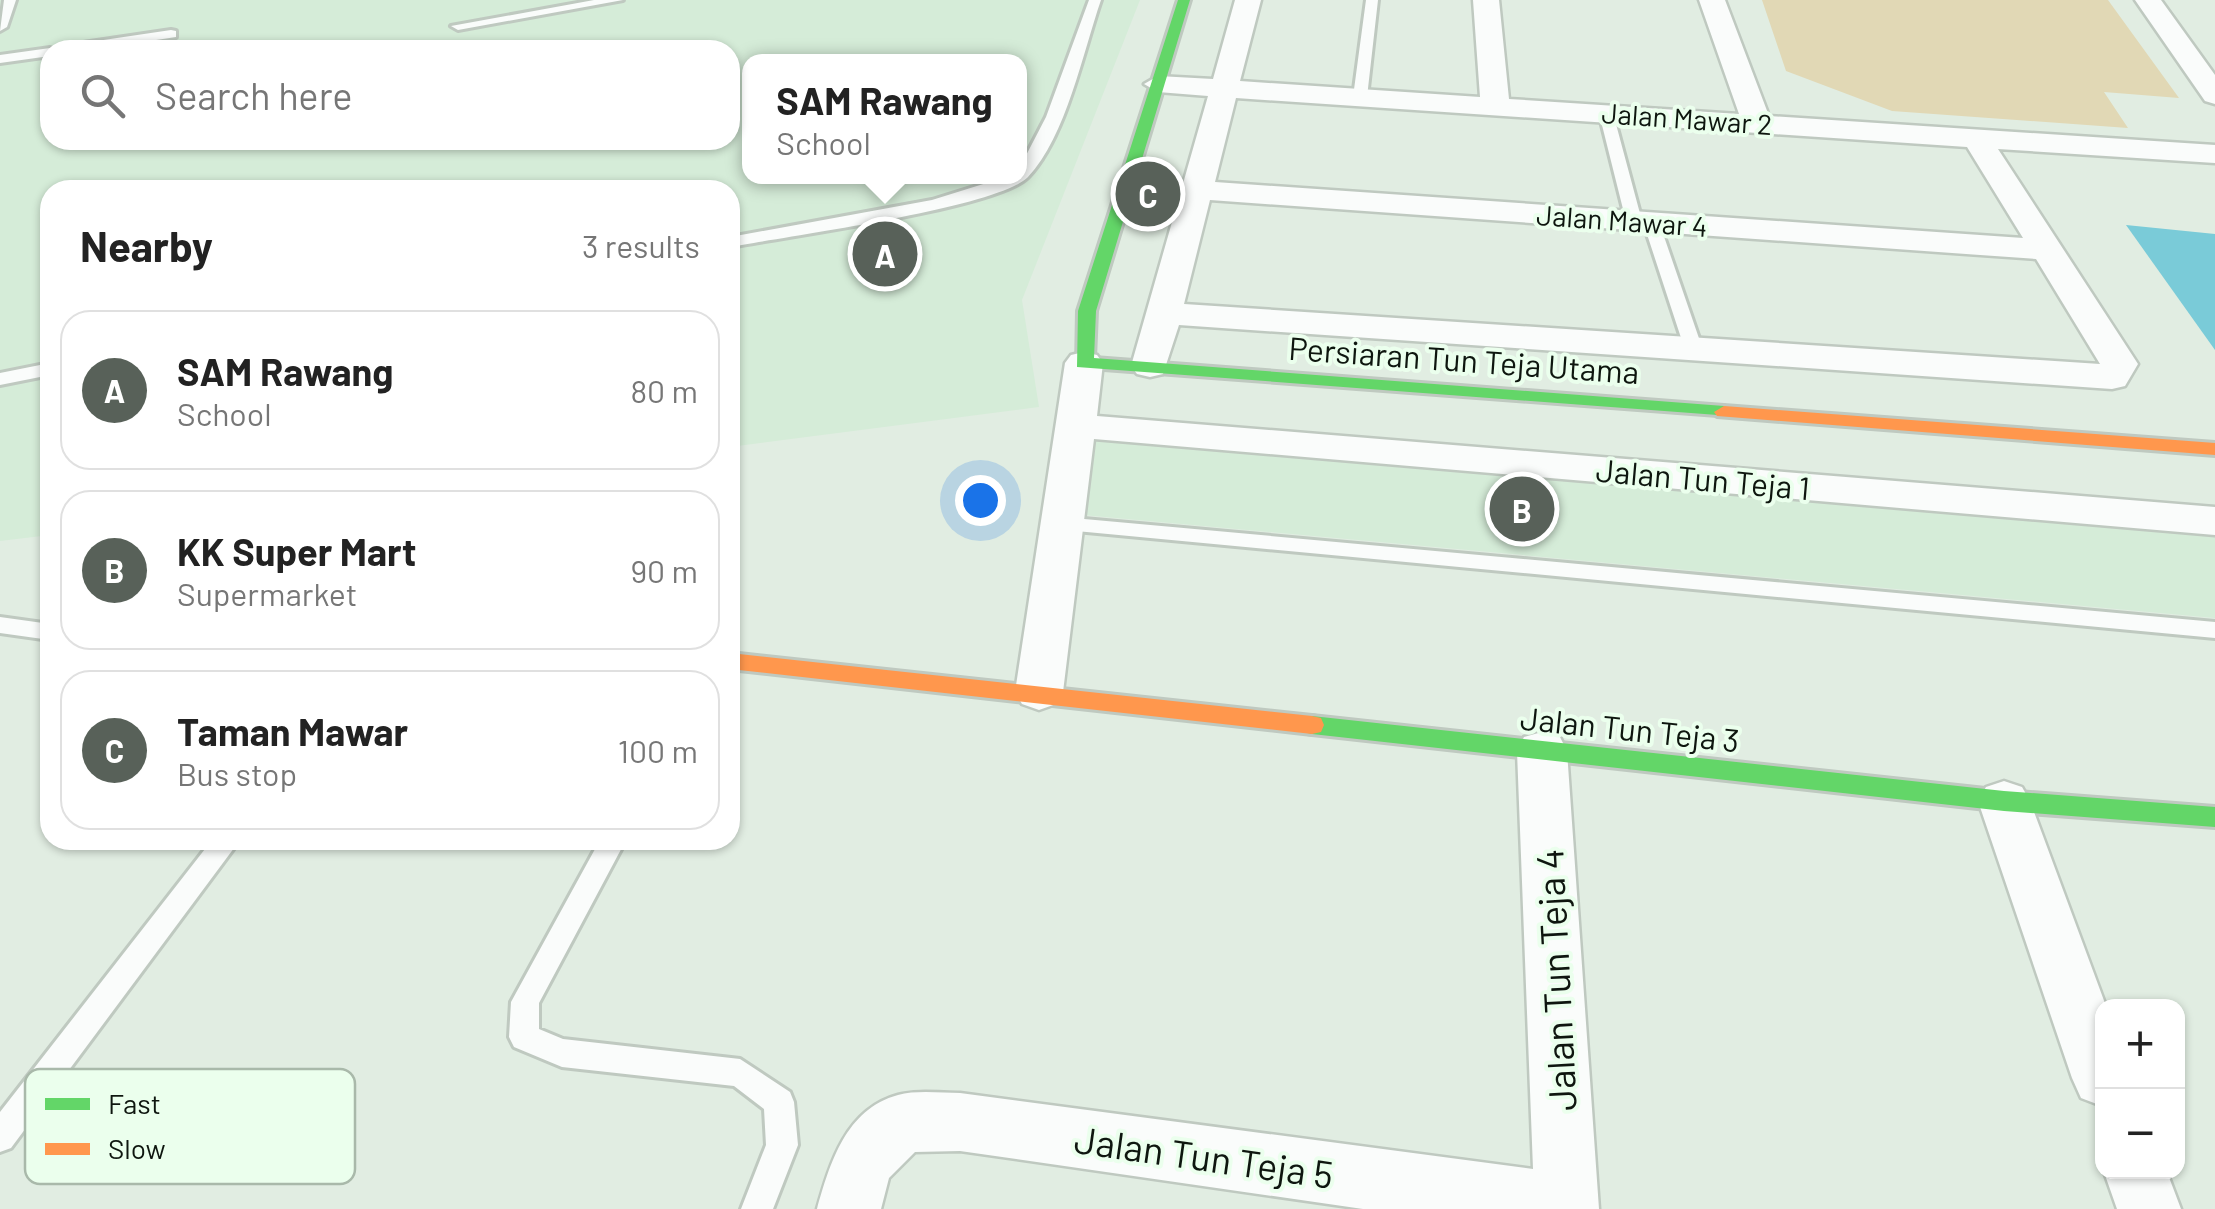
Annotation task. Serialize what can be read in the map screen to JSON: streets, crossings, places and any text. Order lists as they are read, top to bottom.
{
  "streets": {
    "street": [
      "Jalan Mawar 2",
      "Jalan Mawar 4",
      "Persiaran Tun Teja Utama",
      "Jalan Tun Teja 1",
      "Jalan Tun Teja 3",
      "Jalan Tun Teja 4",
      "Jalan Tun Teja 5"
    ]
  },
  "crossings": [
    ["Jalan Tun Teja 3", "Jalan Tun Teja 4"],
    ["Jalan Tun Teja 4", "Jalan Tun Teja 5"]
  ],
  "legend": ["Fast", "Slow"],
  "page": {
    "search": "Search here",
    "popup": ["SAM Rawang", "School"],
    "pins": ["C", "A", "B"],
    "heading": ["Nearby", "3 results"],
    "list": [
      {
        "mark": "A",
        "name": "SAM Rawang",
        "note": "School",
        "value": "80 m"
      },
      {
        "mark": "B",
        "name": "KK Super Mart",
        "note": "Supermarket",
        "value": "90 m"
      },
      {
        "mark": "C",
        "name": "Taman Mawar",
        "note": "Bus stop",
        "value": "100 m"
      }
    ],
    "map_buttons": ["+", "−"]
  }
}
